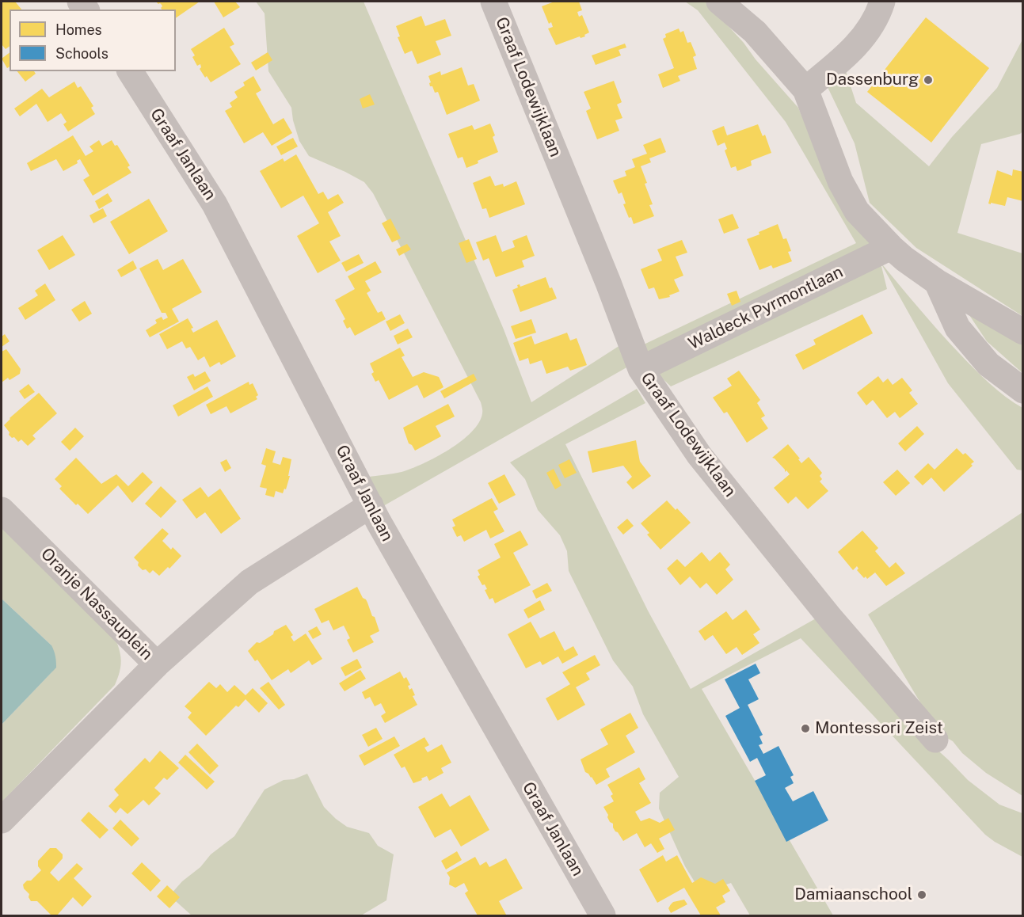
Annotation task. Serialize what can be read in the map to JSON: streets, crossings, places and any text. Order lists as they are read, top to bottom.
{
  "streets": {
    "street": [
      "Graaf Lodewijklaan",
      "Graaf Janlaan",
      "Waldeck Pyrmontlaan",
      "Oranje Nassauplein"
    ]
  },
  "crossings": [
    ["Graaf Lodewijklaan", "Waldeck Pyrmontlaan"]
  ],
  "places": ["Dassenburg", "Montessori Zeist", "Damiaanschool"],
  "legend": ["Homes", "Schools"]
}
